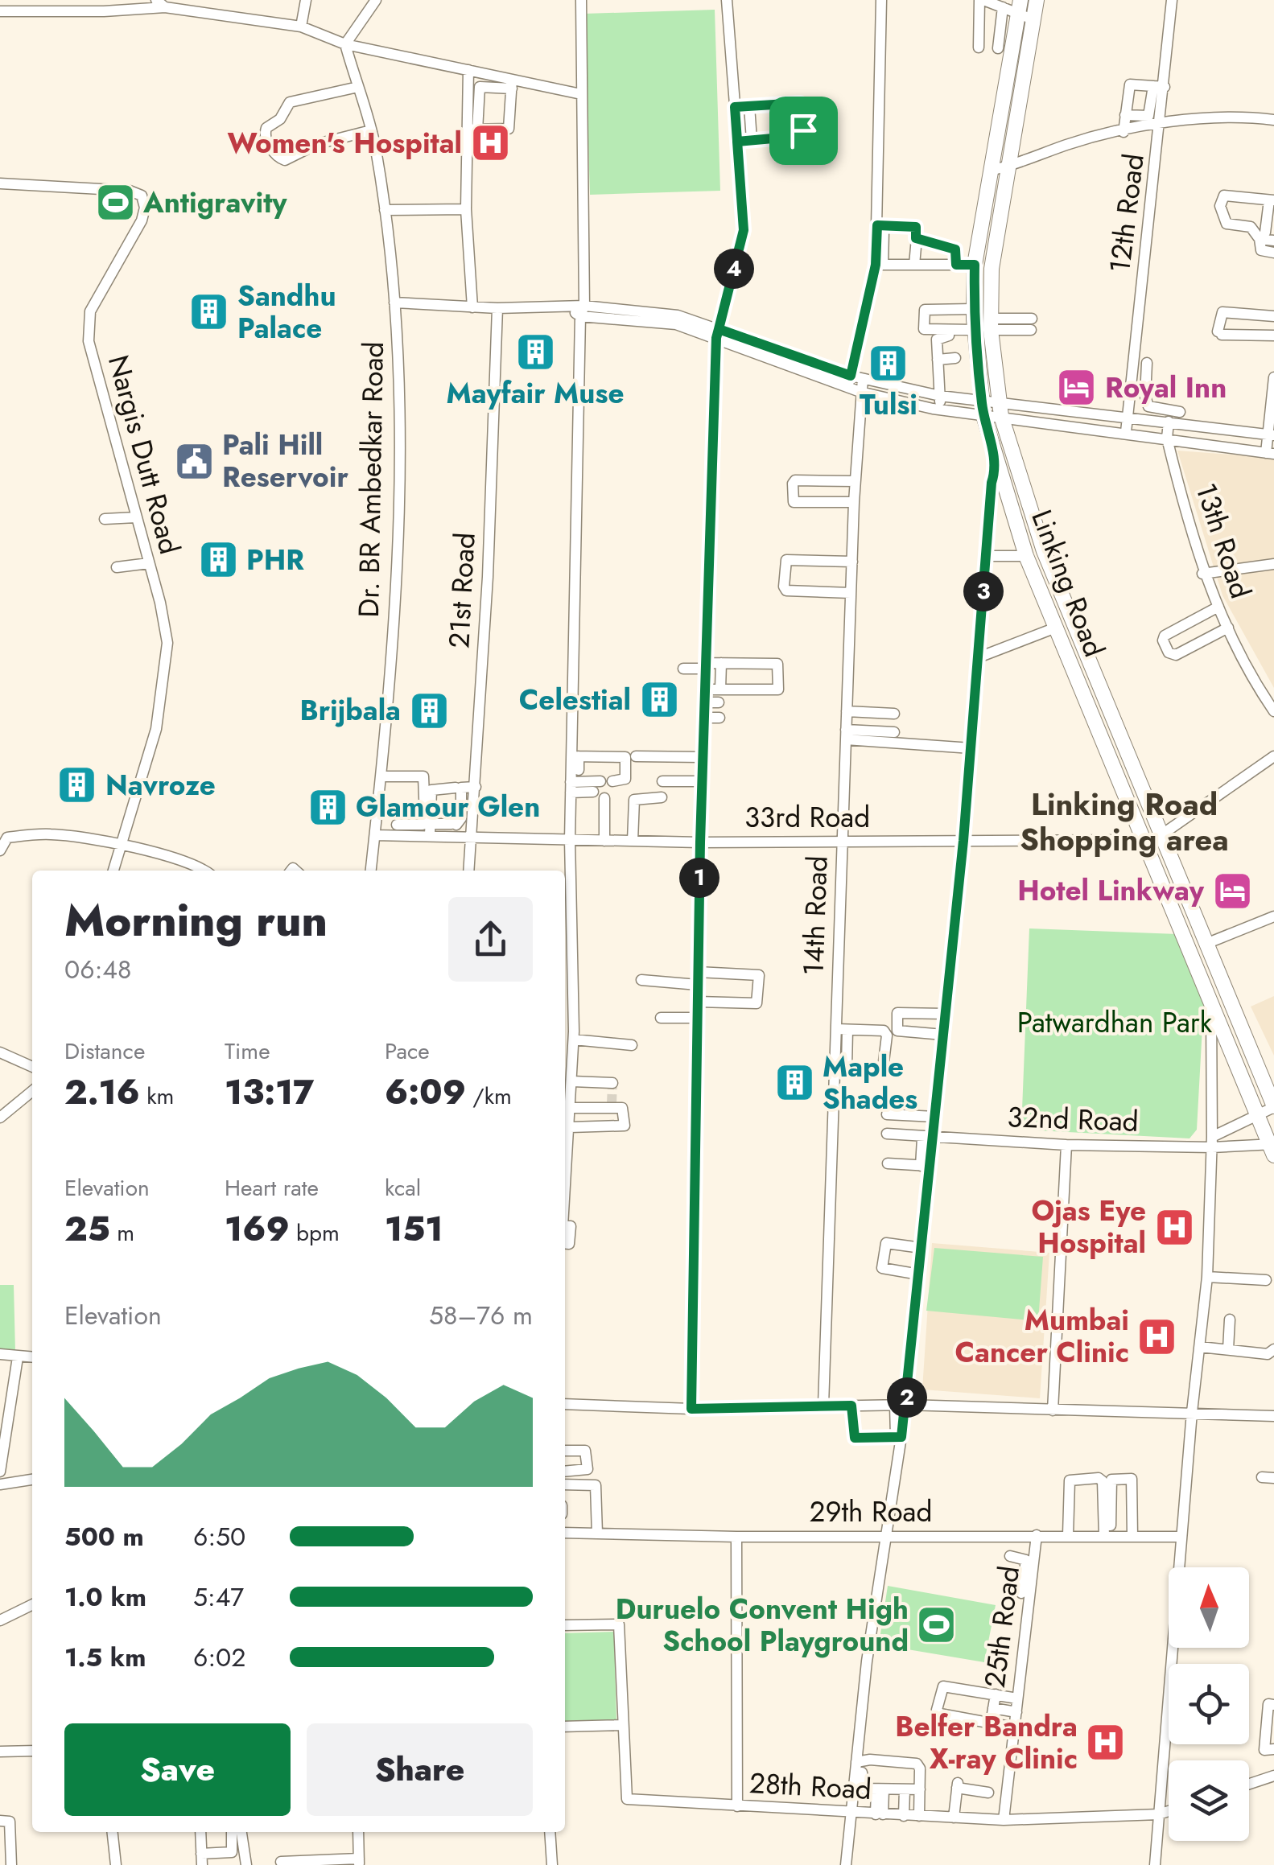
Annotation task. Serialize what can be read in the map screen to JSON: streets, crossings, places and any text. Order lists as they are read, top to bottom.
{
  "streets": {
    "main road": ["Linking Road"],
    "street": [
      "12th Road",
      "Nargis Dutt Road",
      "Dr. BR Ambedkar Road",
      "13th Road",
      "21st Road",
      "33rd Road",
      "14th Road",
      "32nd Road",
      "29th Road",
      "25th Road",
      "28th Road"
    ]
  },
  "crossings": [
    ["Dr. BR Ambedkar Road", "33rd Road"],
    ["Linking Road", "33rd Road"],
    ["Linking Road", "32nd Road"],
    ["21st Road", "33rd Road"],
    ["33rd Road", "14th Road"],
    ["29th Road", "25th Road"],
    ["25th Road", "28th Road"]
  ],
  "districts": ["Linking Road Shopping area"],
  "parks": ["Patwardhan Park"],
  "places": {
    "hospital": [
      "Women's Hospital",
      "Ojas Eye Hospital",
      "Mumbai Cancer Clinic",
      "Belfer Bandra X-ray Clinic"
    ],
    "sports": ["Antigravity", "Duruelo Convent High School Playground"],
    "building": [
      "Sandhu Palace",
      "Mayfair Muse",
      "Tulsi",
      "PHR",
      "Celestial",
      "Brijbala",
      "Navroze",
      "Glamour Glen",
      "Maple Shades"
    ],
    "hotel": ["Royal Inn", "Hotel Linkway"],
    "public building": ["Pali Hill Reservoir"]
  },
  "north": "top",
  "page": {
    "pins": [
      "4",
      "3",
      "1",
      "2"
    ],
    "heading": ["Morning run", "06:48"],
    "stats": [
      ["Distance", "2.16 km"],
      ["Time", "13:17"],
      ["Pace", "6:09 /km"],
      ["Elevation", "25 m"],
      ["Heart rate", "169 bpm"],
      ["kcal", "151"]
    ],
    "chart": ["Elevation", "58–76 m"],
    "list": [
      {
        "name": "500 m",
        "note": "6:50"
      },
      {
        "name": "1.0 km",
        "note": "5:47"
      },
      {
        "name": "1.5 km",
        "note": "6:02"
      }
    ],
    "buttons": ["Save", "Share"]
  }
}
